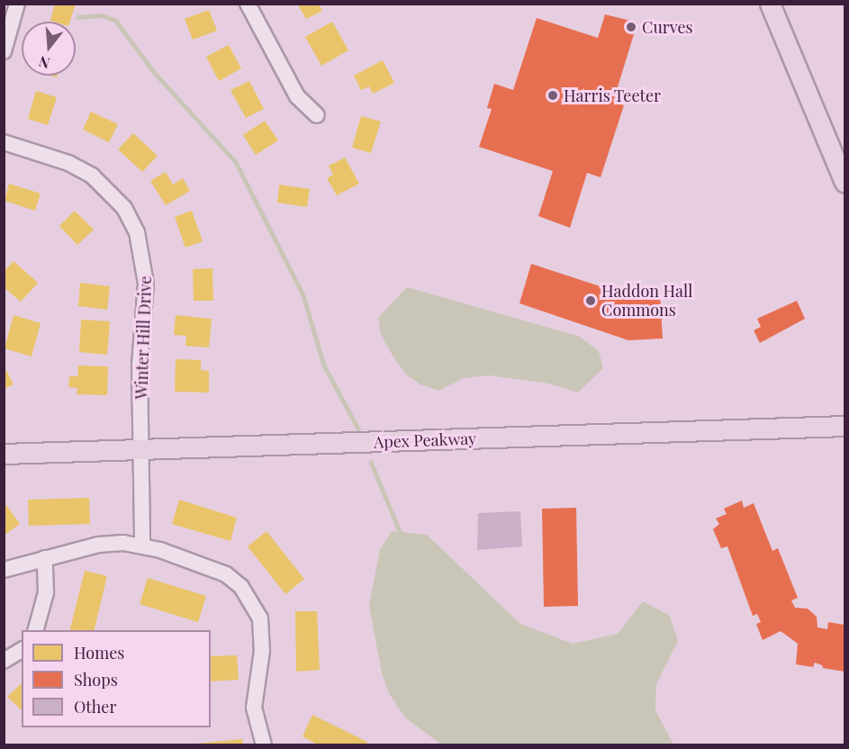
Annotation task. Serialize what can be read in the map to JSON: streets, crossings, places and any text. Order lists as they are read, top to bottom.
{
  "streets": {
    "main road": ["Apex Peakway"],
    "street": ["Winter Hill Drive"]
  },
  "crossings": [
    ["Winter Hill Drive", "Apex Peakway"]
  ],
  "places": ["Curves", "Harris Teeter", "Haddon Hall Commons"],
  "legend": ["Homes", "Shops", "Other"],
  "north": "bottom"
}
